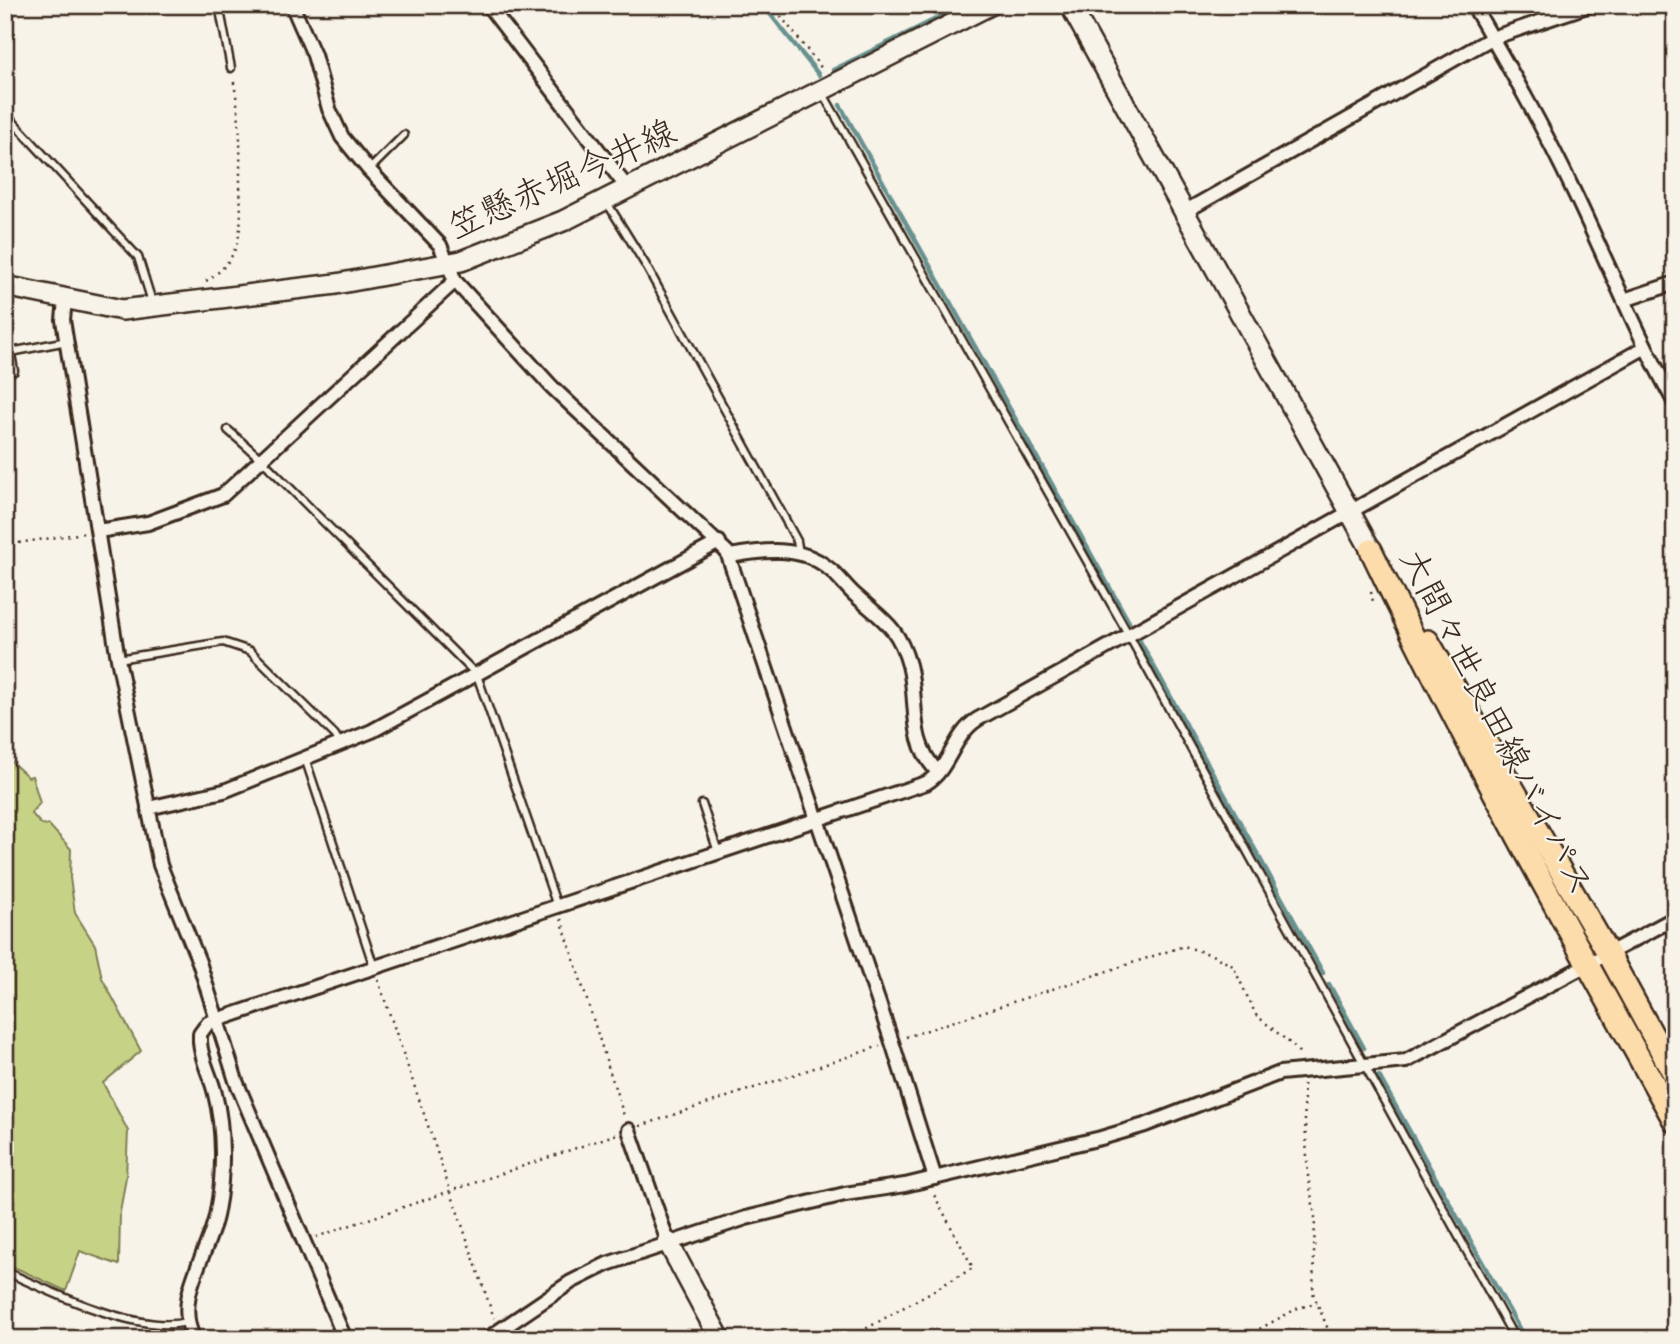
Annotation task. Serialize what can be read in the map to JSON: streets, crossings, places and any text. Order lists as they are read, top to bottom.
{
  "streets": {
    "main road": ["笠懸赤堀今井線", "大間々世良田線バイパス"]
  }
}
